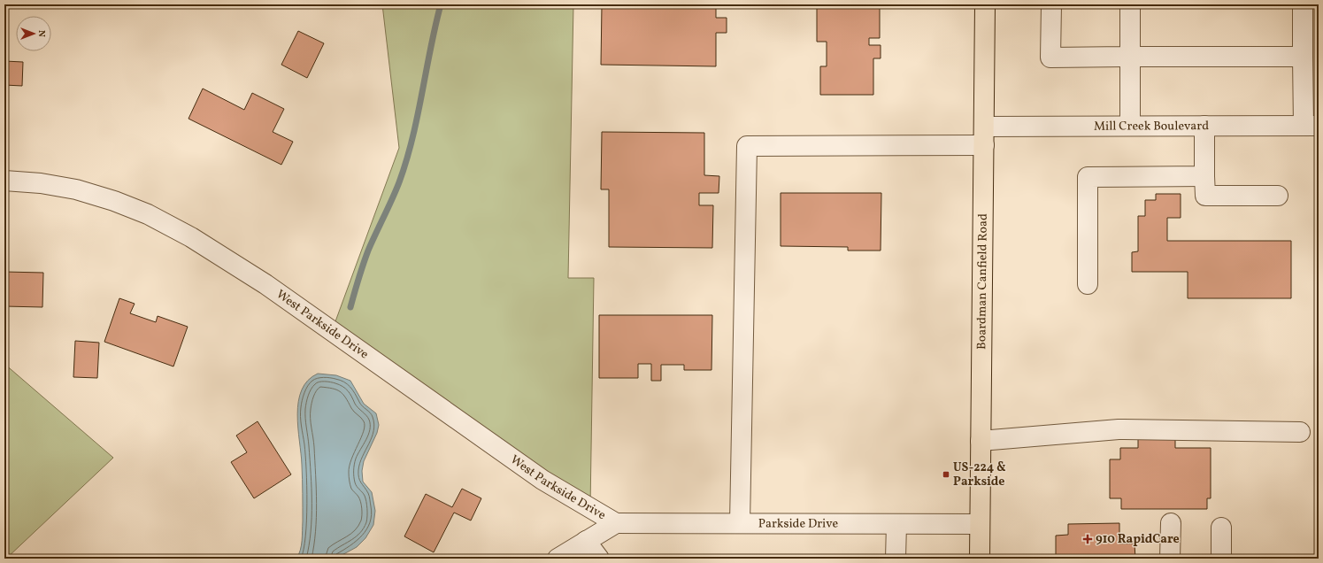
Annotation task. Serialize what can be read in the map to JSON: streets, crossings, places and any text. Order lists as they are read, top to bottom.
{
  "streets": {
    "main road": ["Boardman Canfield Road"],
    "street": ["Mill Creek Boulevard", "West Parkside Drive", "Parkside Drive"]
  },
  "crossings": [
    ["Mill Creek Boulevard", "Boardman Canfield Road"],
    ["Boardman Canfield Road", "Parkside Drive"],
    ["West Parkside Drive", "Parkside Drive"]
  ],
  "places": {
    "transit": ["US-224 & Parkside"],
    "health": ["910 RapidCare"]
  },
  "north": "right"
}
